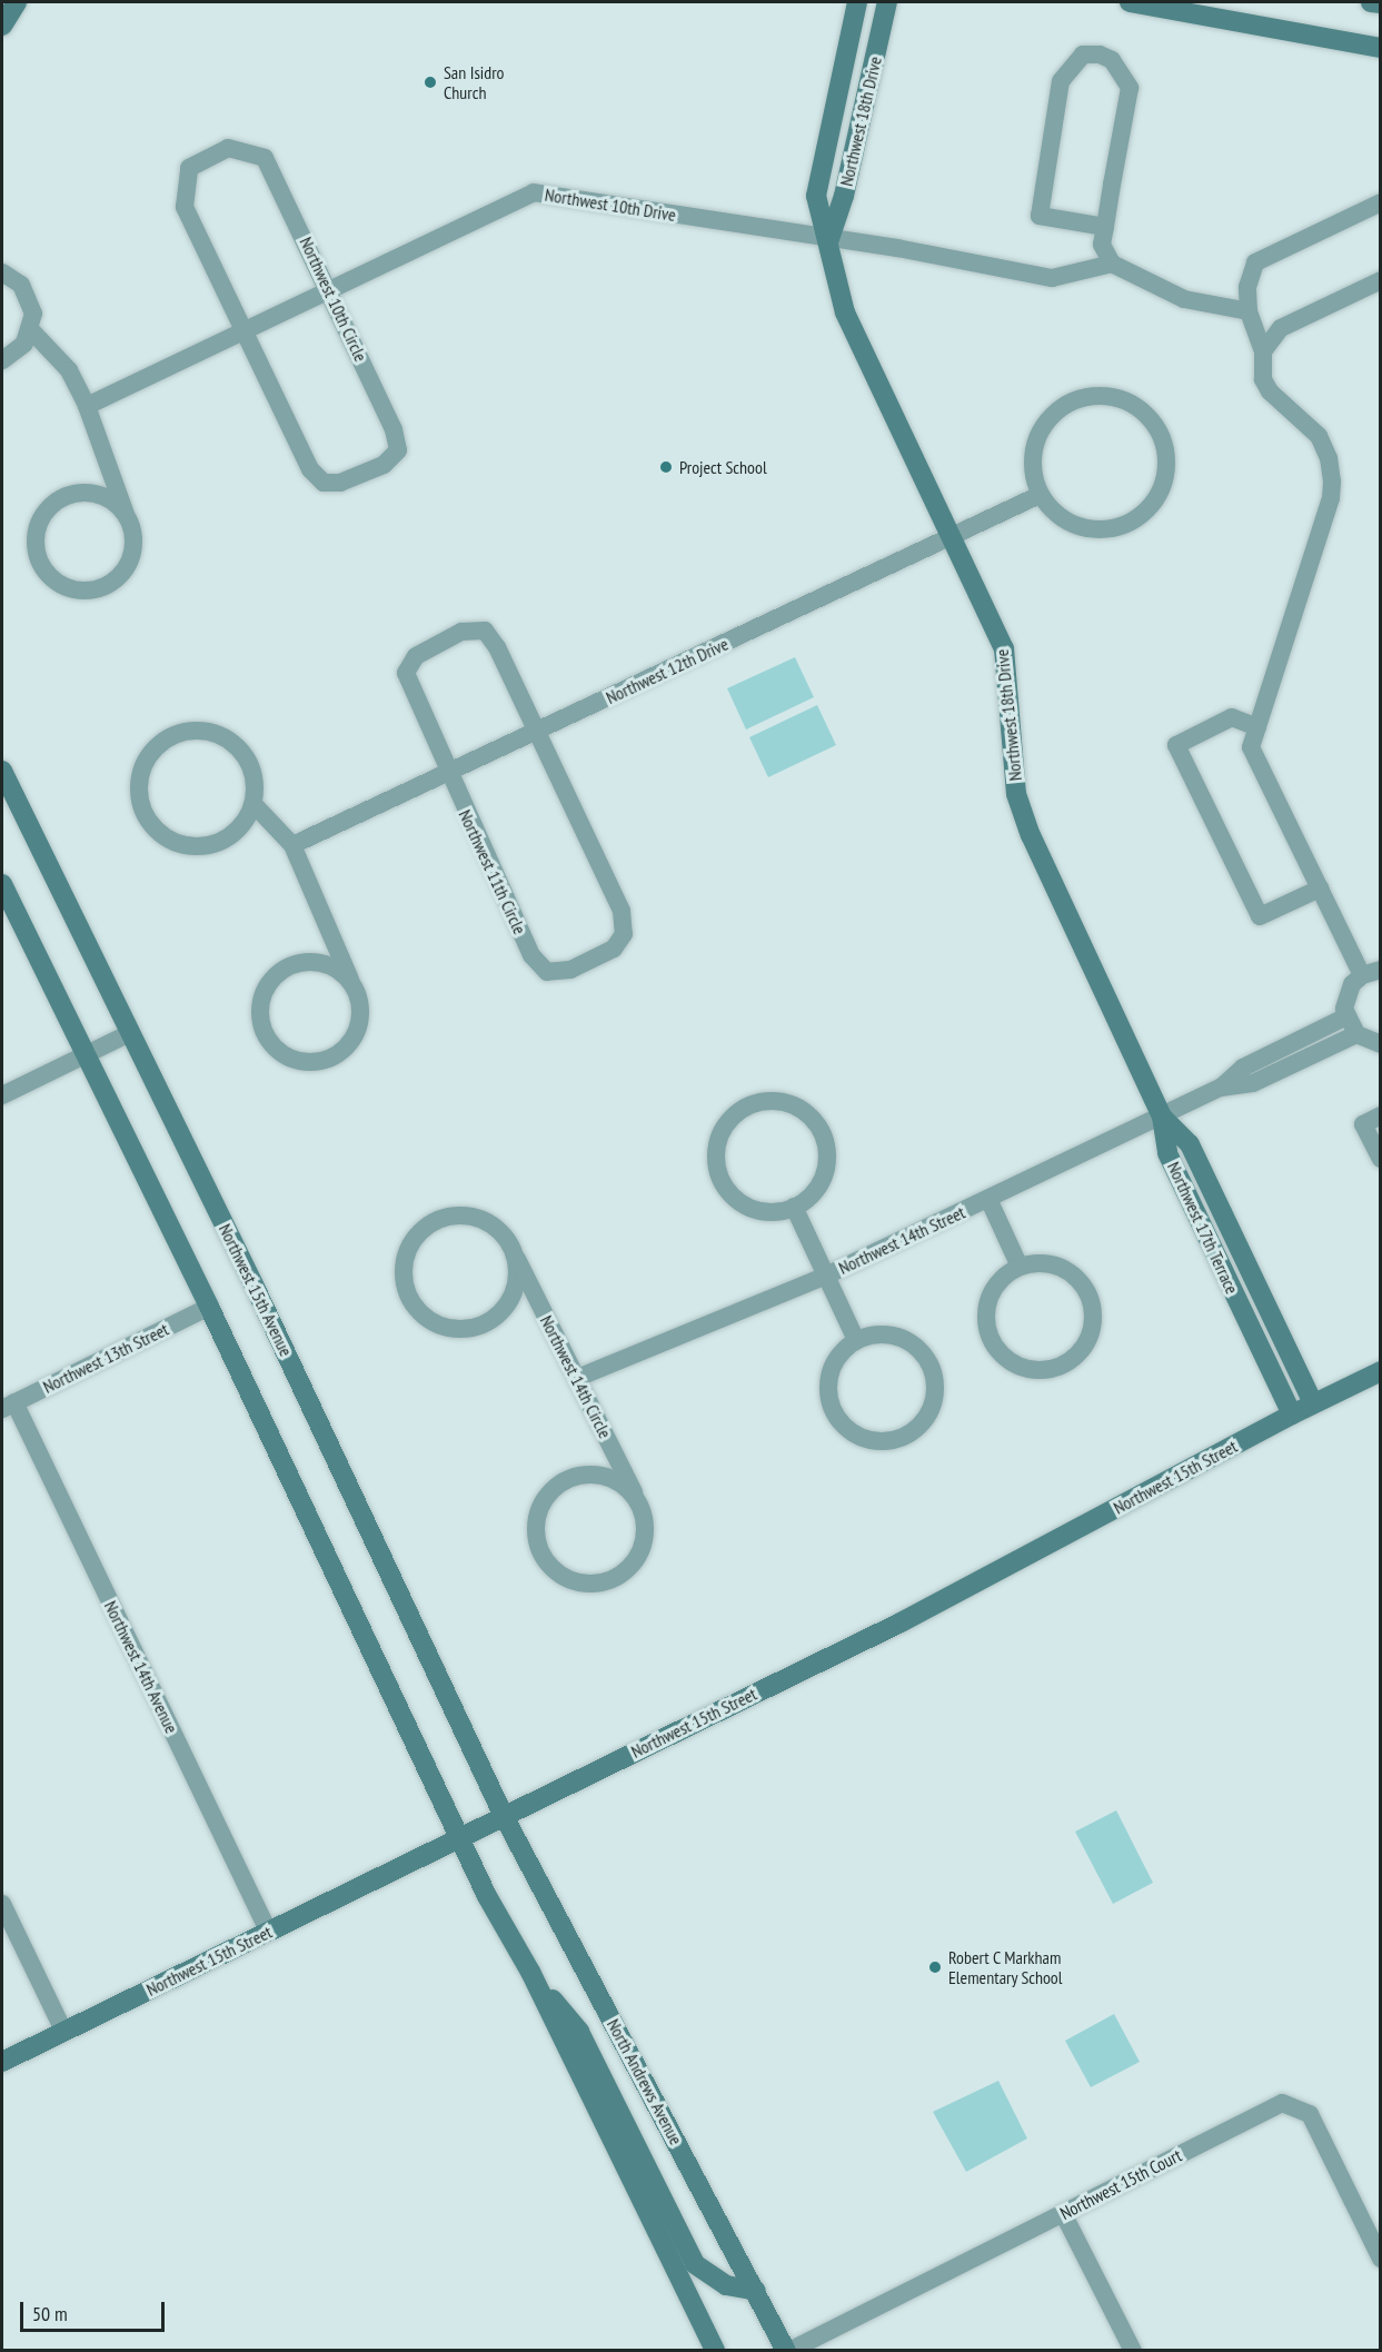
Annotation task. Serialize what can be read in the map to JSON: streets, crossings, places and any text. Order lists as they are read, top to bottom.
{
  "streets": {
    "street": [
      "Northwest 18th Drive",
      "Northwest 10th Drive",
      "Northwest 10th Circle",
      "Northwest 12th Drive",
      "Northwest 11th Circle",
      "Northwest 17th Terrace",
      "Northwest 14th Street",
      "Northwest 15th Avenue",
      "Northwest 13th Street",
      "Northwest 14th Circle",
      "Northwest 15th Street",
      "Northwest 14th Avenue",
      "North Andrews Avenue",
      "Northwest 15th Court"
    ]
  },
  "crossings": [
    ["Northwest 18th Drive", "Northwest 10th Drive"],
    ["Northwest 18th Drive", "Northwest 12th Drive"],
    ["Northwest 18th Drive", "Northwest 17th Terrace"],
    ["Northwest 18th Drive", "Northwest 14th Street"],
    ["Northwest 10th Drive", "Northwest 10th Circle"],
    ["Northwest 12th Drive", "Northwest 11th Circle"],
    ["Northwest 17th Terrace", "Northwest 14th Street"],
    ["Northwest 17th Terrace", "Northwest 15th Street"],
    ["Northwest 14th Street", "Northwest 14th Circle"],
    ["Northwest 15th Avenue", "Northwest 15th Street"],
    ["Northwest 15th Avenue", "North Andrews Avenue"],
    ["Northwest 13th Street", "Northwest 14th Avenue"],
    ["Northwest 15th Street", "Northwest 14th Avenue"],
    ["Northwest 15th Street", "North Andrews Avenue"],
    ["North Andrews Avenue", "Northwest 15th Court"]
  ],
  "places": ["San Isidro Church", "Project School", "Robert C Markham Elementary School"],
  "scale_bar": "50 m"
}
